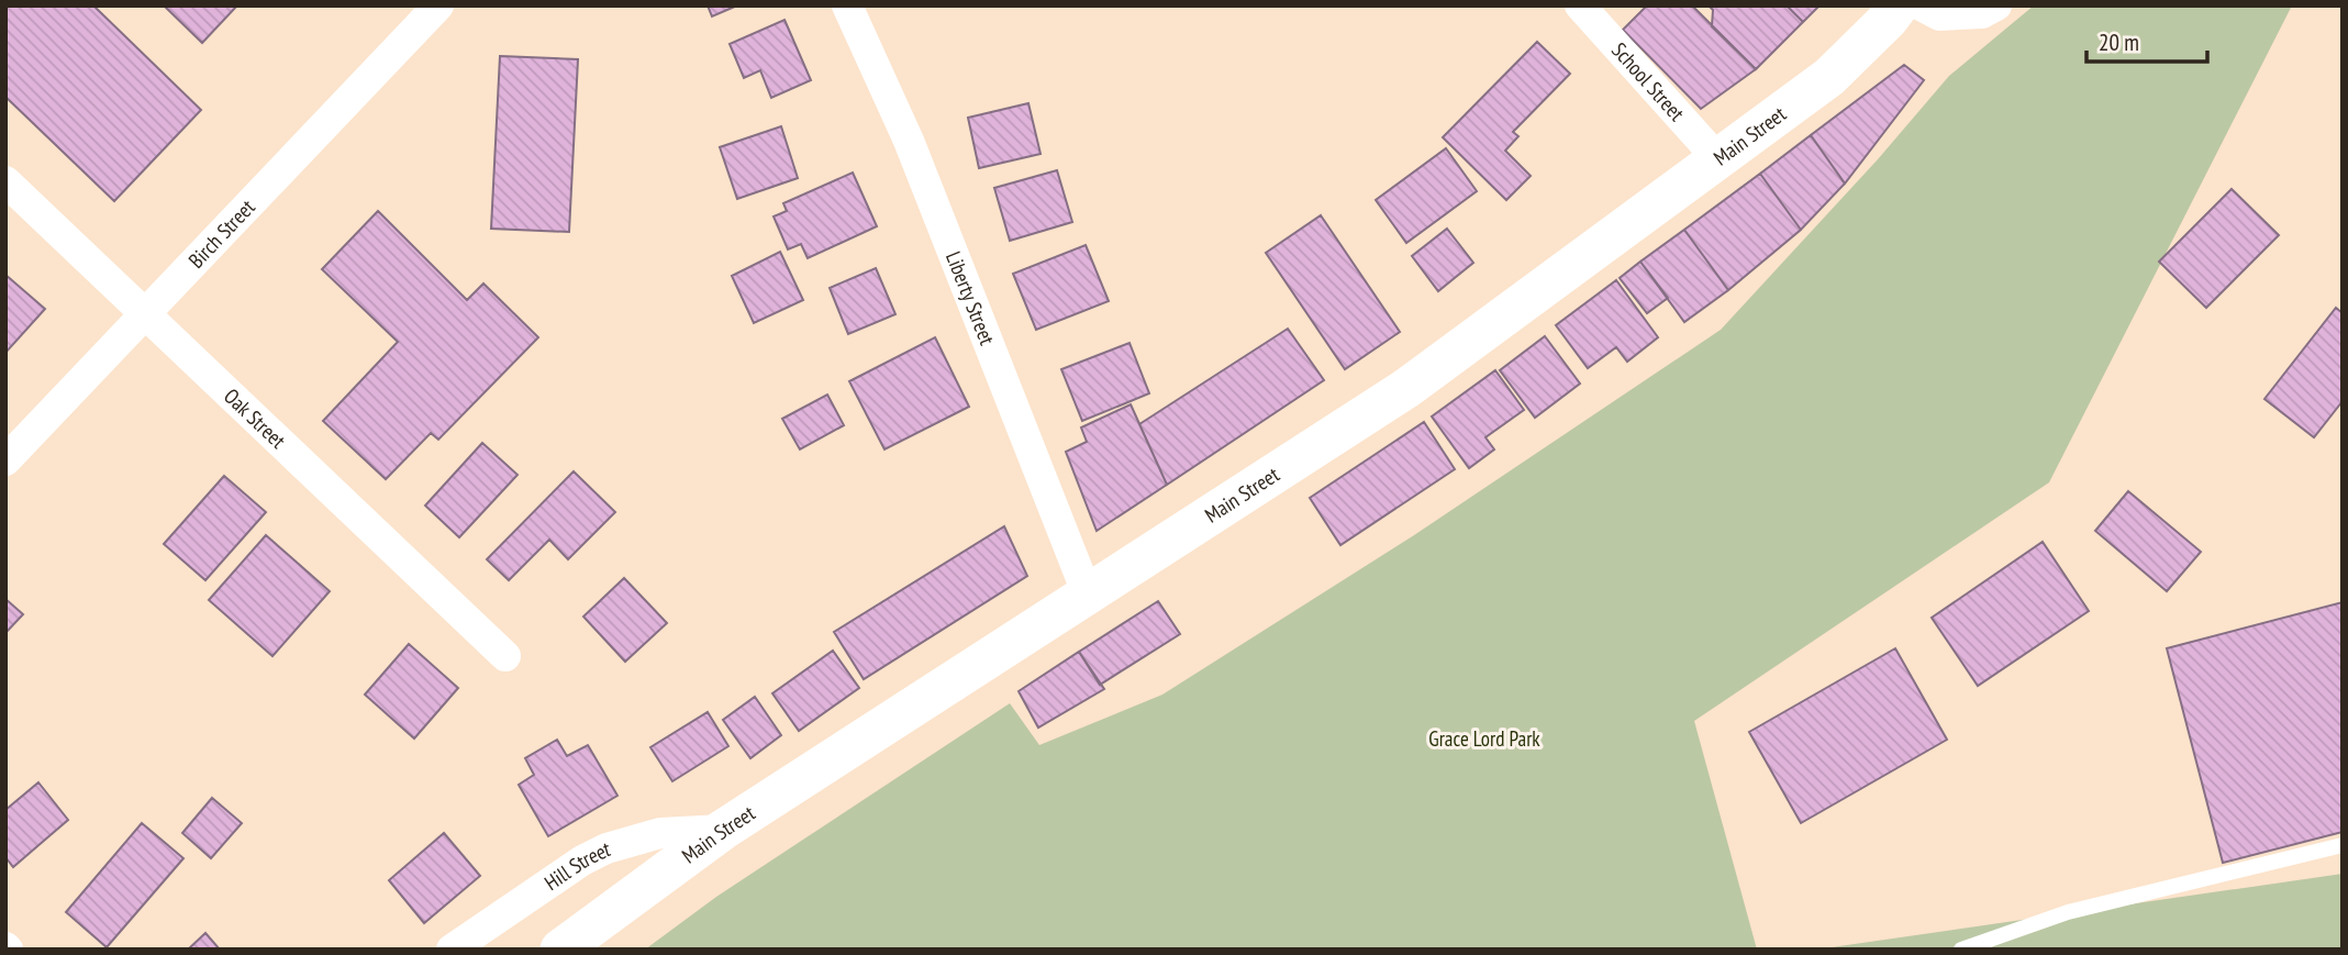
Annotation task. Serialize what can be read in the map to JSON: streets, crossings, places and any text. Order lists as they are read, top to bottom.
{
  "streets": {
    "street": [
      "School Street",
      "Main Street",
      "Birch Street",
      "Liberty Street",
      "Oak Street",
      "Hill Street"
    ]
  },
  "crossings": [
    ["School Street", "Main Street"],
    ["Main Street", "Liberty Street"],
    ["Main Street", "Hill Street"],
    ["Birch Street", "Oak Street"]
  ],
  "parks": ["Grace Lord Park"],
  "scale_bar": "20 m"
}
